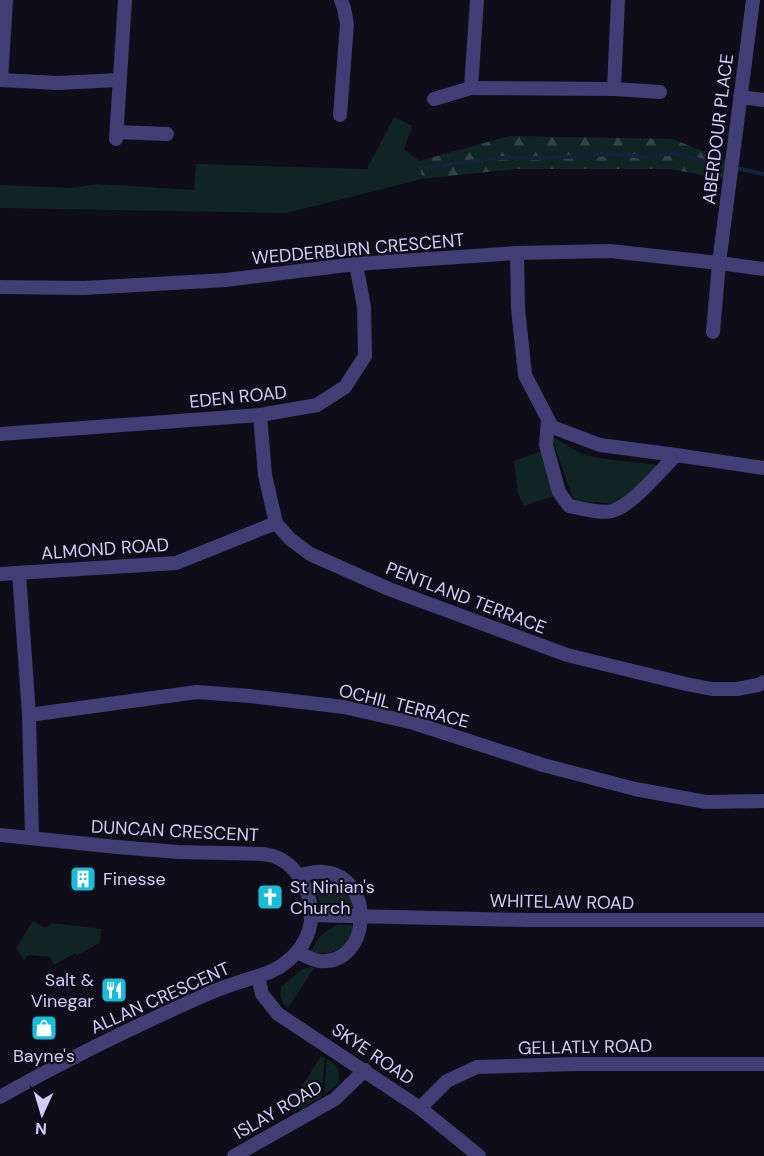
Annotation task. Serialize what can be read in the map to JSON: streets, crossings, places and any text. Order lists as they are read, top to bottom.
{
  "streets": {
    "street": [
      "ABERDOUR PLACE",
      "WEDDERBURN CRESCENT",
      "EDEN ROAD",
      "ALMOND ROAD",
      "PENTLAND TERRACE",
      "OCHIL TERRACE",
      "DUNCAN CRESCENT",
      "WHITELAW ROAD",
      "ALLAN CRESCENT",
      "GELLATLY ROAD",
      "SKYE ROAD",
      "ISLAY ROAD"
    ]
  },
  "crossings": [
    ["ABERDOUR PLACE", "WEDDERBURN CRESCENT"],
    ["WEDDERBURN CRESCENT", "EDEN ROAD"],
    ["ALMOND ROAD", "PENTLAND TERRACE"],
    ["WHITELAW ROAD", "ALLAN CRESCENT"],
    ["ALLAN CRESCENT", "SKYE ROAD"],
    ["GELLATLY ROAD", "SKYE ROAD"],
    ["SKYE ROAD", "ISLAY ROAD"]
  ],
  "places": {
    "building": ["Finesse"],
    "church": ["St Ninian's Church"],
    "restaurant": ["Salt & Vinegar"],
    "shop": ["Bayne's"]
  },
  "north": "bottom"
}
